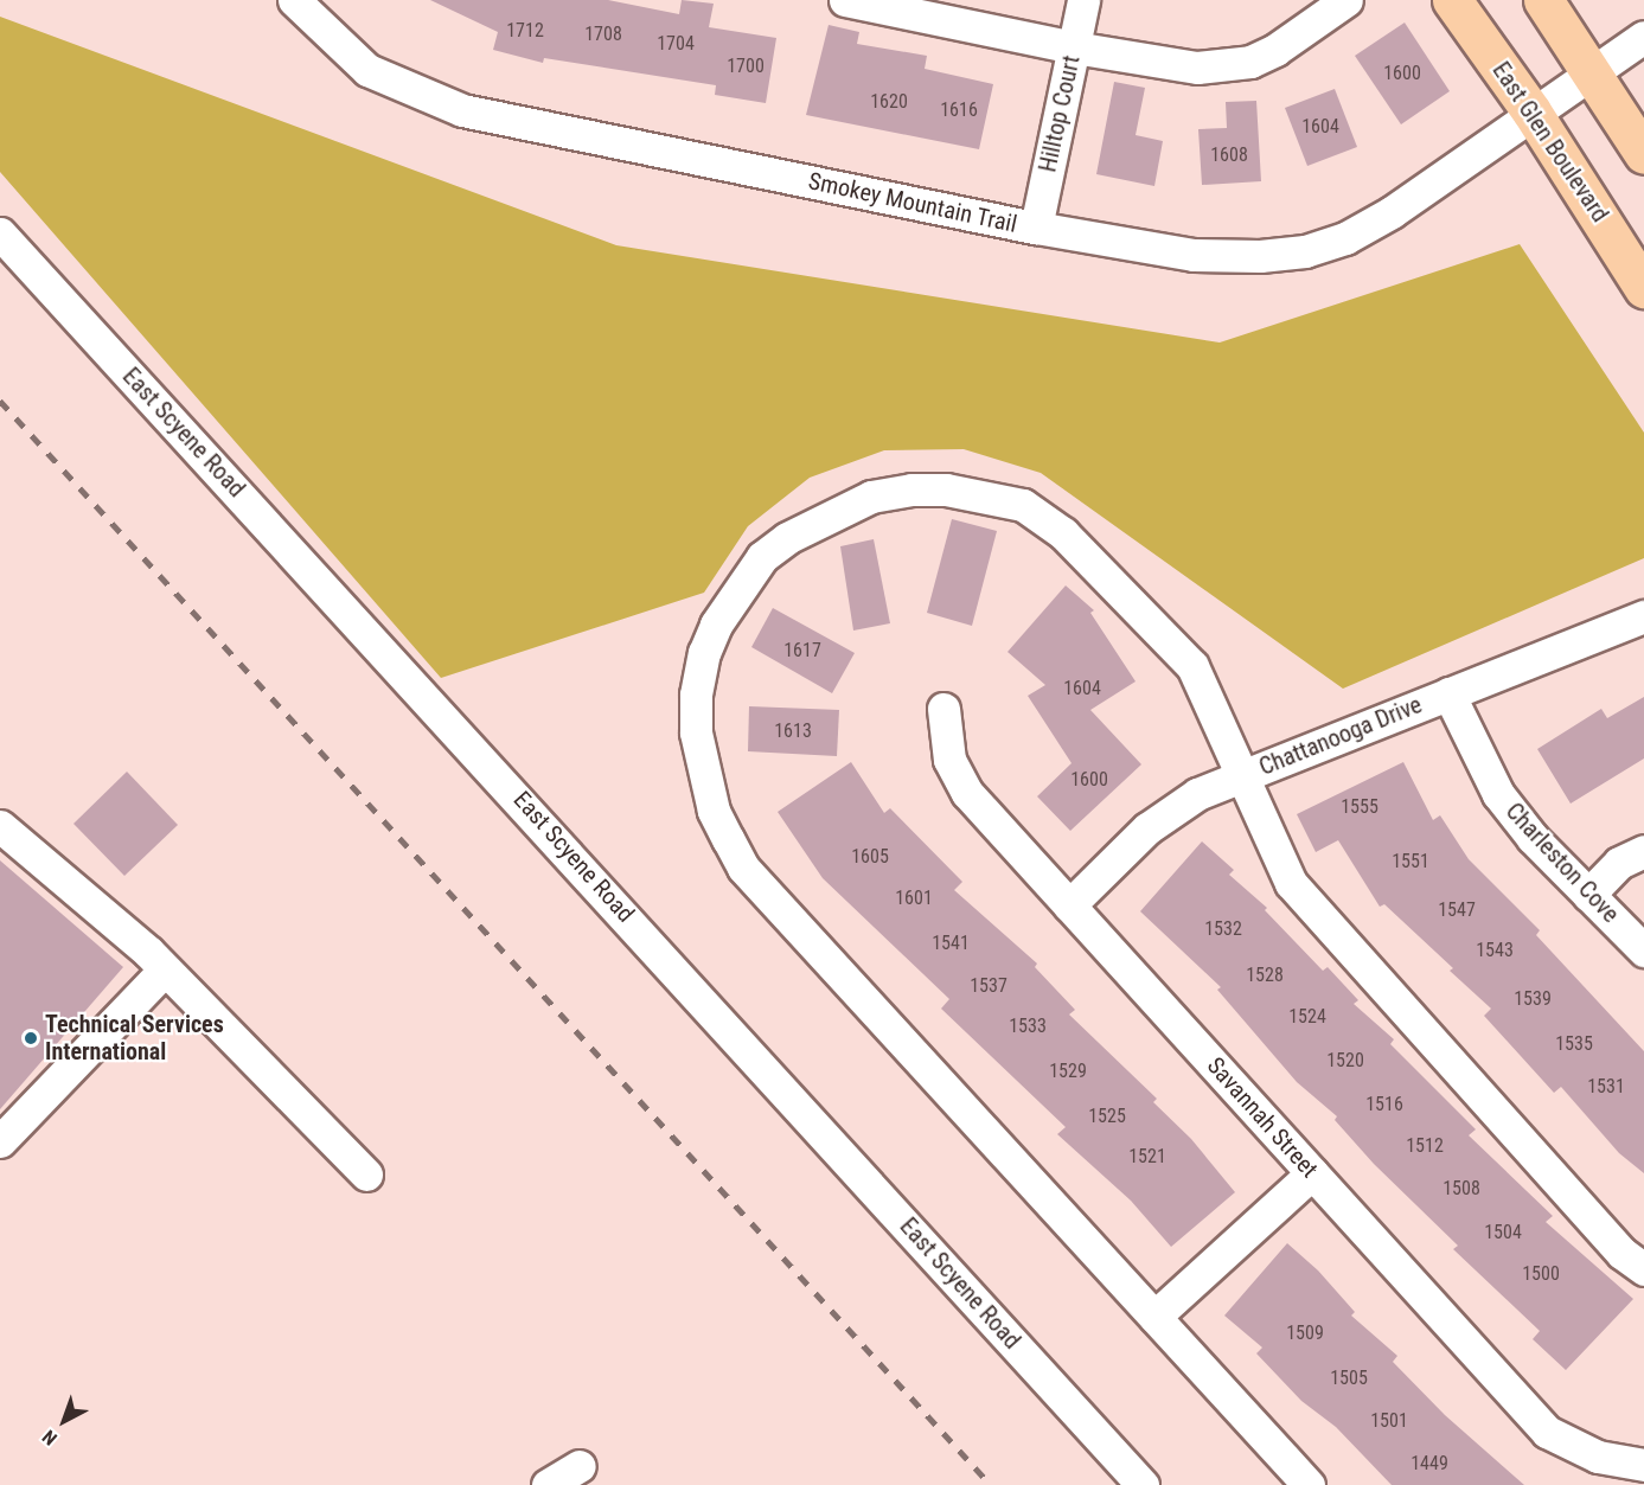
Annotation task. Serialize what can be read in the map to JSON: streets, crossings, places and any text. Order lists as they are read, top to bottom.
{
  "streets": {
    "main road": ["East Glen Boulevard"],
    "street": [
      "Hilltop Court",
      "Smokey Mountain Trail",
      "East Scyene Road",
      "Chattanooga Drive",
      "Charleston Cove",
      "Savannah Street"
    ]
  },
  "crossings": [
    ["Hilltop Court", "Smokey Mountain Trail"],
    ["East Glen Boulevard", "Smokey Mountain Trail"],
    ["Chattanooga Drive", "Charleston Cove"],
    ["Chattanooga Drive", "Savannah Street"]
  ],
  "places": ["Technical Services International"],
  "house_numbers": [
    "1712",
    "1708",
    "1704",
    "1700",
    "1600",
    "1620",
    "1616",
    "1604",
    "1608",
    "1617",
    "1604",
    "1613",
    "1600",
    "1555",
    "1605",
    "1551",
    "1601",
    "1547",
    "1532",
    "1541",
    "1543",
    "1528",
    "1537",
    "1539",
    "1524",
    "1533",
    "1535",
    "1520",
    "1529",
    "1531",
    "1516",
    "1525",
    "1512",
    "1521",
    "1508",
    "1504",
    "1500",
    "1509",
    "1505",
    "1501",
    "1449"
  ],
  "north": "bottom left"
}
